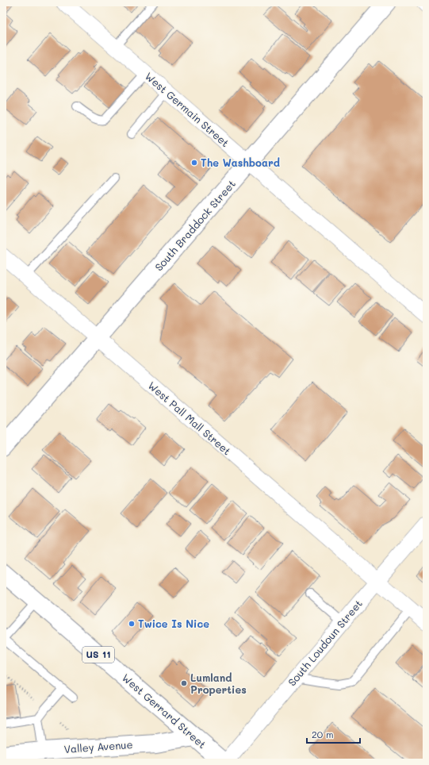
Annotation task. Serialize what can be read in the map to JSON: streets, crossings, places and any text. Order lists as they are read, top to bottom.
{
  "streets": {
    "main road": [
      "South Braddock Street",
      "US 11",
      "West Gerrard Street",
      "Valley Avenue"
    ],
    "street": ["West Germain Street", "West Pall Mall Street", "South Loudoun Street"]
  },
  "crossings": [
    ["West Germain Street", "South Braddock Street"],
    ["South Braddock Street", "West Pall Mall Street"],
    ["West Pall Mall Street", "South Loudoun Street"],
    ["South Loudoun Street", "West Gerrard Street"],
    ["West Gerrard Street", "Valley Avenue"]
  ],
  "places": ["The Washboard", "Twice Is Nice", "Lumland Properties"],
  "scale_bar": "20 m"
}
